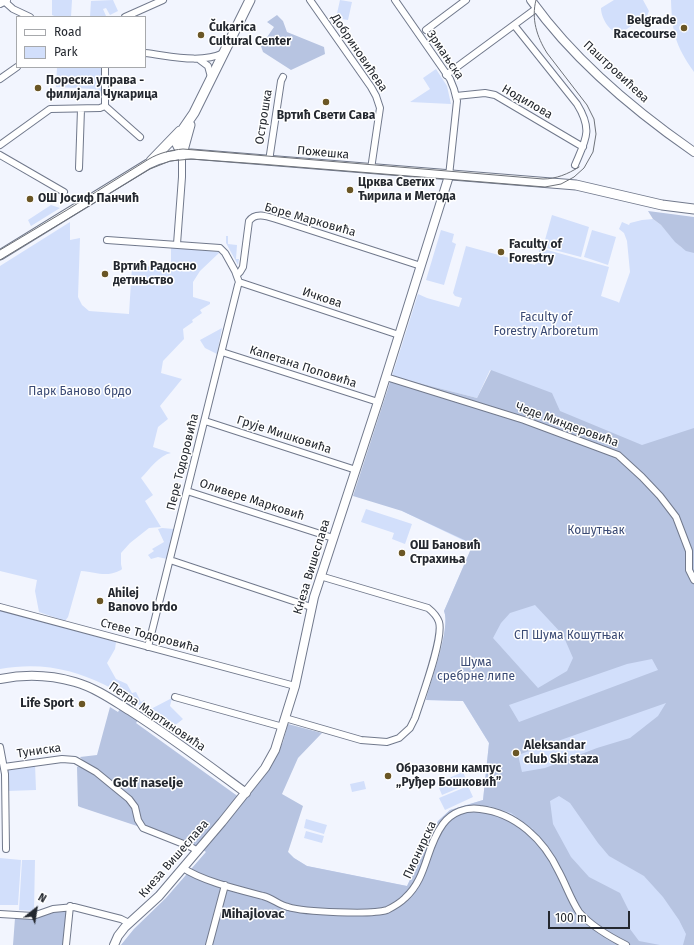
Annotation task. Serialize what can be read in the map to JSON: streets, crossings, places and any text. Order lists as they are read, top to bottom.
{
  "streets": {
    "main road": ["Пожешка"],
    "street": [
      "Добриновићева",
      "Зрмањска",
      "Паштровићева",
      "Нодилова",
      "Острошка",
      "Боре Марковића",
      "Ичкова",
      "Капетана Поповића",
      "Чеде Миндеровића",
      "Грује Мишковића",
      "Пере Тодоровића",
      "Оливере Марковић",
      "Кнеза Вишеслава",
      "Стеве Тодоровића",
      "Петра Мартиновића",
      "Туниска",
      "Пионирска"
    ]
  },
  "crossings": [
    ["Добриновићева", "Пожешка"],
    ["Зрмањска", "Нодилова"],
    ["Зрмањска", "Пожешка"],
    ["Зрмањска", "Кнеза Вишеслава"],
    ["Острошка", "Пожешка"],
    ["Пожешка", "Кнеза Вишеслава"],
    ["Боре Марковића", "Ичкова"],
    ["Боре Марковића", "Пере Тодоровића"],
    ["Боре Марковића", "Кнеза Вишеслава"],
    ["Ичкова", "Пере Тодоровића"],
    ["Ичкова", "Кнеза Вишеслава"],
    ["Капетана Поповића", "Пере Тодоровића"],
    ["Капетана Поповића", "Кнеза Вишеслава"],
    ["Чеде Миндеровића", "Кнеза Вишеслава"],
    ["Грује Мишковића", "Пере Тодоровића"],
    ["Грује Мишковића", "Кнеза Вишеслава"],
    ["Пере Тодоровића", "Оливере Марковић"],
    ["Пере Тодоровића", "Стеве Тодоровића"],
    ["Оливере Марковић", "Кнеза Вишеслава"],
    ["Кнеза Вишеслава", "Стеве Тодоровића"],
    ["Кнеза Вишеслава", "Петра Мартиновића"],
    ["Кнеза Вишеслава", "Туниска"],
    ["Кнеза Вишеслава", "Пионирска"]
  ],
  "districts": ["Golf naselje", "Mihajlovac"],
  "parks": [
    "Faculty of Forestry Arboretum",
    "Парк Баново брдо",
    "Кошутњак",
    "СП Шума Кошутњак",
    "Шума сребрне липе"
  ],
  "places": [
    "Belgrade Racecourse",
    "Čukarica Cultural Center",
    "Пореска управа - филијала Чукарица",
    "Вртић Свети Сава",
    "Црква Светих Ћирила и Метода",
    "ОШ Јосиф Панчић",
    "Faculty of Forestry",
    "Вртић Радосно детињство",
    "ОШ Бановић Страхиња",
    "Ahilej Banovo brdo",
    "Life Sport",
    "Aleksandar club Ski staza",
    "Образовни кампус „Руђер Бошковић”"
  ],
  "legend": ["Road", "Park"],
  "scale_bar": "100 m",
  "north": "top right"
}
